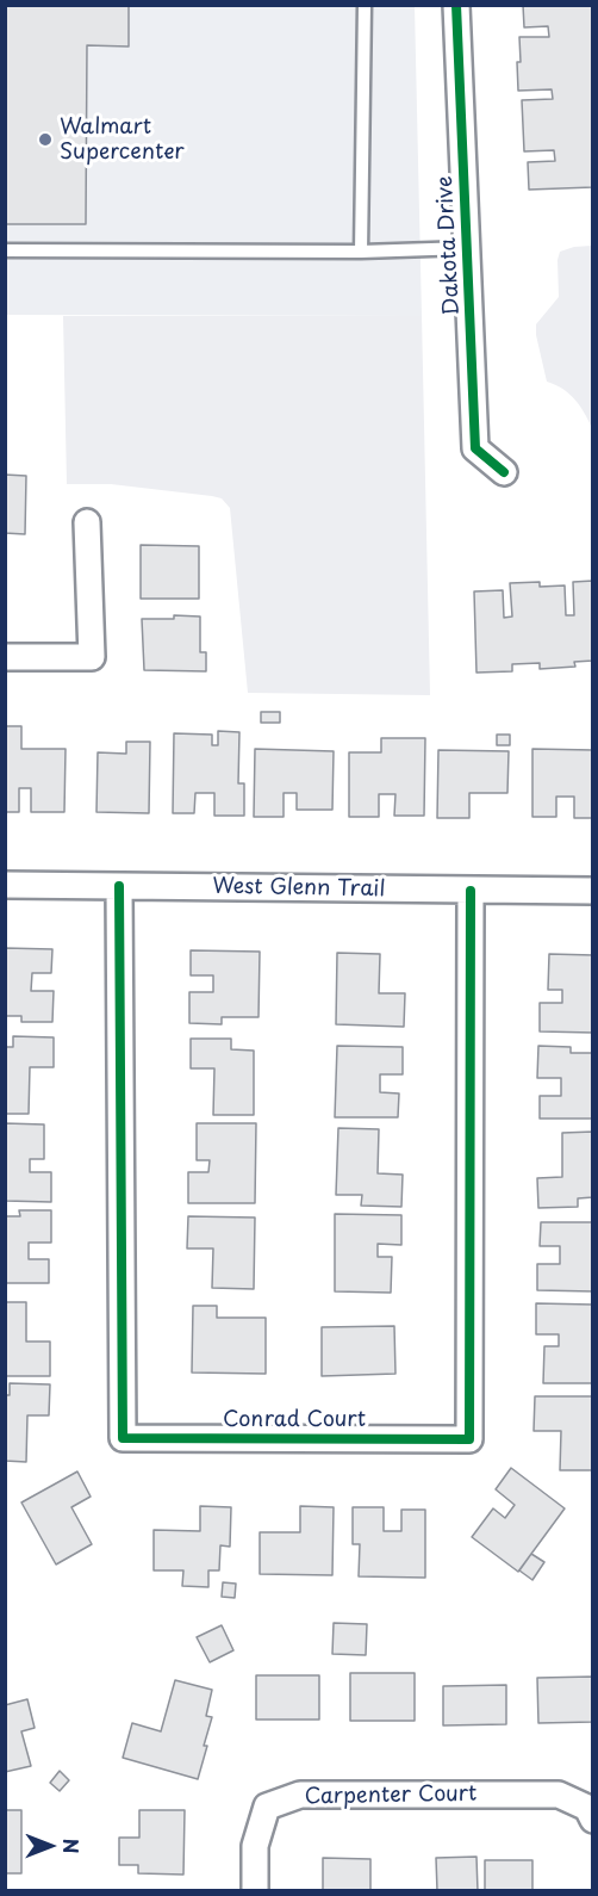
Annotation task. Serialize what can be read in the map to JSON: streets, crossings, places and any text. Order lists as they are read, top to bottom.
{
  "streets": {
    "street": [
      "Dakota Drive",
      "West Glenn Trail",
      "Conrad Court",
      "Carpenter Court"
    ]
  },
  "crossings": [
    ["West Glenn Trail", "Conrad Court"]
  ],
  "places": ["Walmart Supercenter"],
  "north": "right"
}
